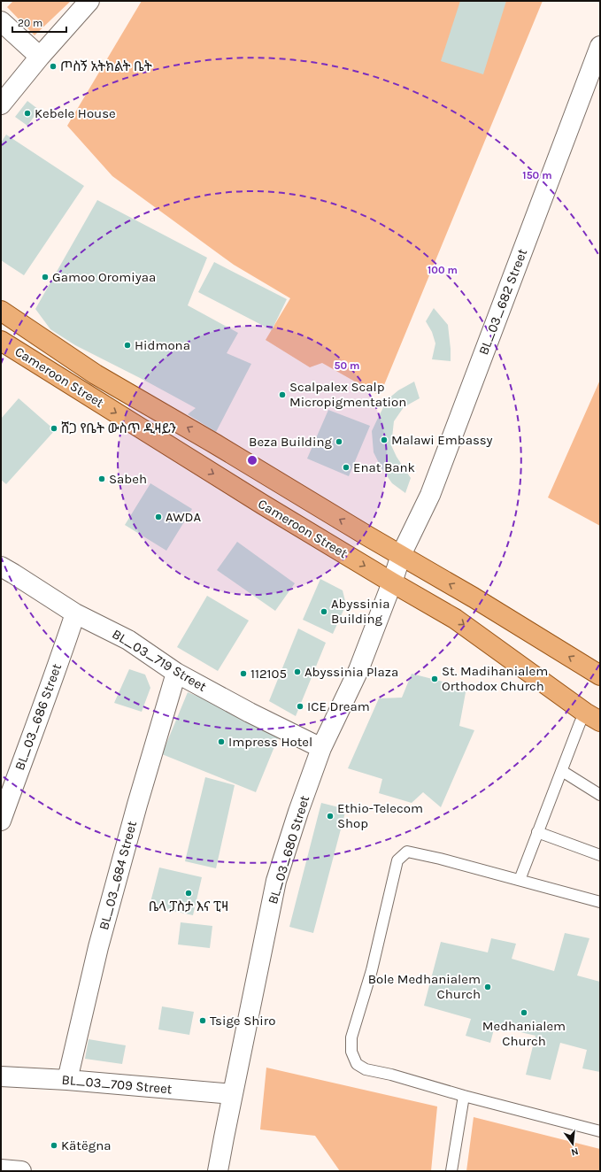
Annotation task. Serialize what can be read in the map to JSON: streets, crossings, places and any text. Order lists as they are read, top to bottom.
{
  "streets": {
    "main road": ["Cameroon Street"],
    "street": [
      "BL_03_682 Street",
      "BL_03_719 Street",
      "BL_03_686 Street",
      "BL_03_680 Street",
      "BL_03_684 Street",
      "BL_03_709 Street"
    ]
  },
  "crossings": [
    ["BL_03_682 Street", "Cameroon Street"],
    ["BL_03_682 Street", "BL_03_680 Street"],
    ["Cameroon Street", "BL_03_680 Street"],
    ["BL_03_719 Street", "BL_03_686 Street"],
    ["BL_03_719 Street", "BL_03_680 Street"],
    ["BL_03_719 Street", "BL_03_684 Street"],
    ["BL_03_680 Street", "BL_03_709 Street"],
    ["BL_03_684 Street", "BL_03_709 Street"]
  ],
  "places": [
    "ጦስኝ አትክልት ቤት",
    "Kebele House",
    "Gamoo Oromiyaa",
    "Hidmona",
    "Scalpalex Scalp Micropigmentation",
    "ሸጋ የቤት ውስጥ ዲዛይን",
    "Malawi Embassy",
    "Beza Building",
    "Enat Bank",
    "Sabeh",
    "AWDA",
    "Abyssinia Building",
    "Abyssinia Plaza",
    "112105",
    "St. Madihanialem Orthodox Church",
    "ICE Dream",
    "Impress Hotel",
    "Ethio-Telecom Shop",
    "ቤላ ፓስታ እና ፒዛ",
    "Bole Medhanialem Church",
    "Medhanialem Church",
    "Tsige Shiro",
    "Kätëgna"
  ],
  "scale_bar": "20 m",
  "north": "bottom",
  "rings": ["150 m", "100 m", "50 m"]
}
